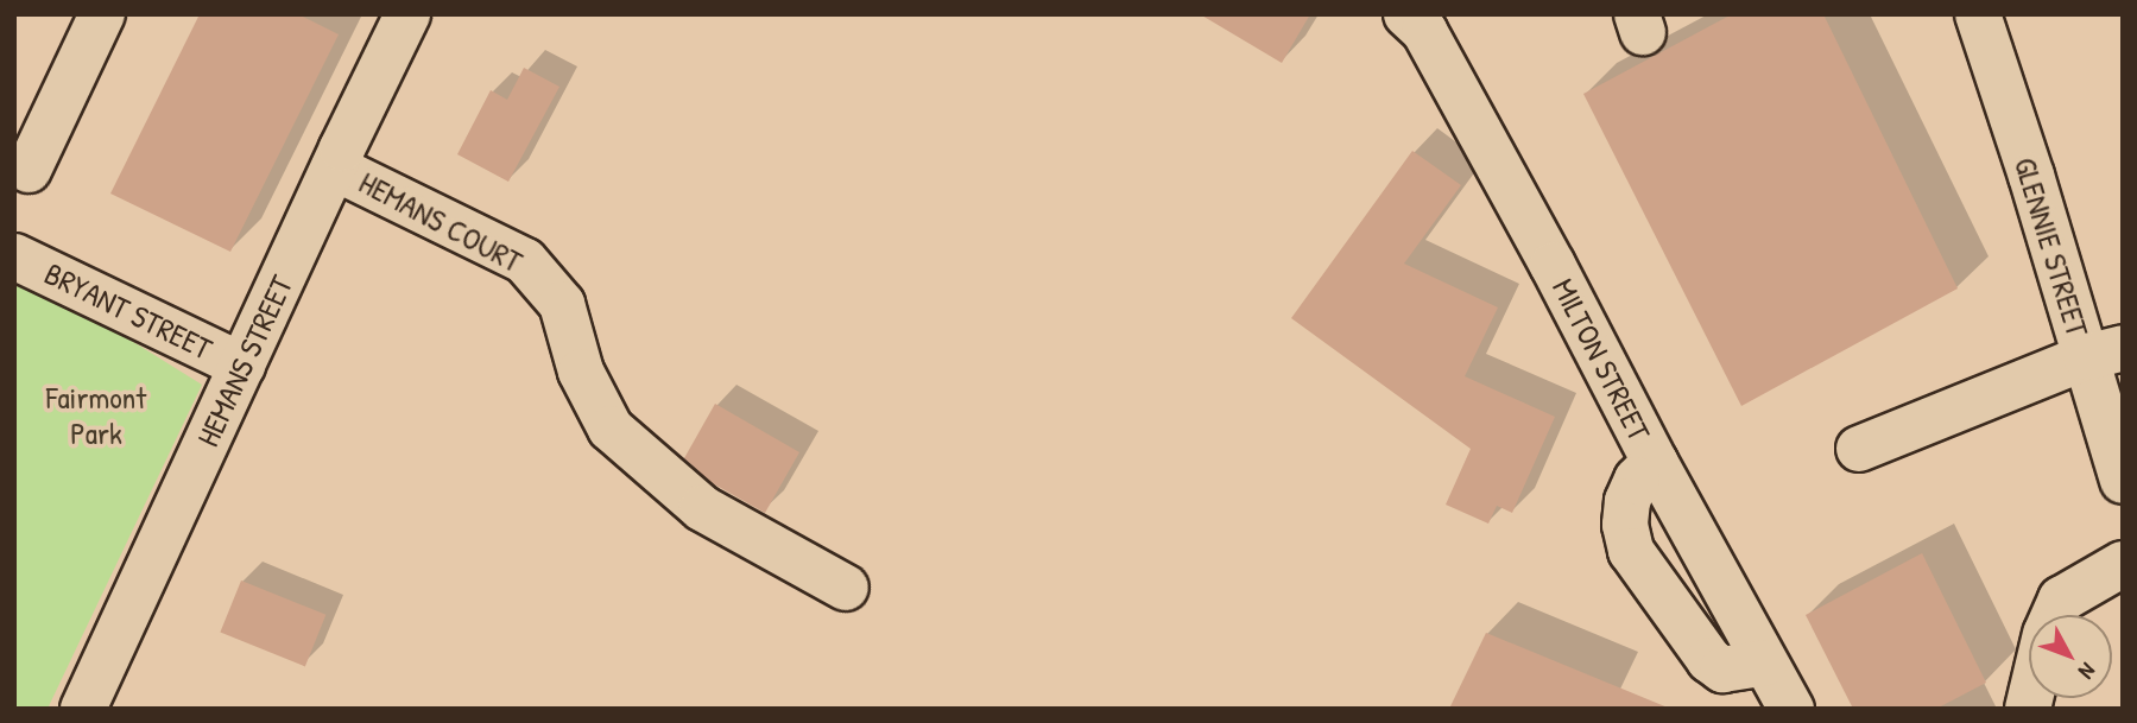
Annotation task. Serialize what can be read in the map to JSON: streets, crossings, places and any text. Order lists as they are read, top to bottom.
{
  "streets": {
    "street": [
      "HEMANS COURT",
      "GLENNIE STREET",
      "BRYANT STREET",
      "MILTON STREET",
      "HEMANS STREET"
    ]
  },
  "crossings": [
    ["HEMANS COURT", "HEMANS STREET"],
    ["BRYANT STREET", "HEMANS STREET"]
  ],
  "parks": ["Fairmont Park"],
  "north": "bottom right"
}
